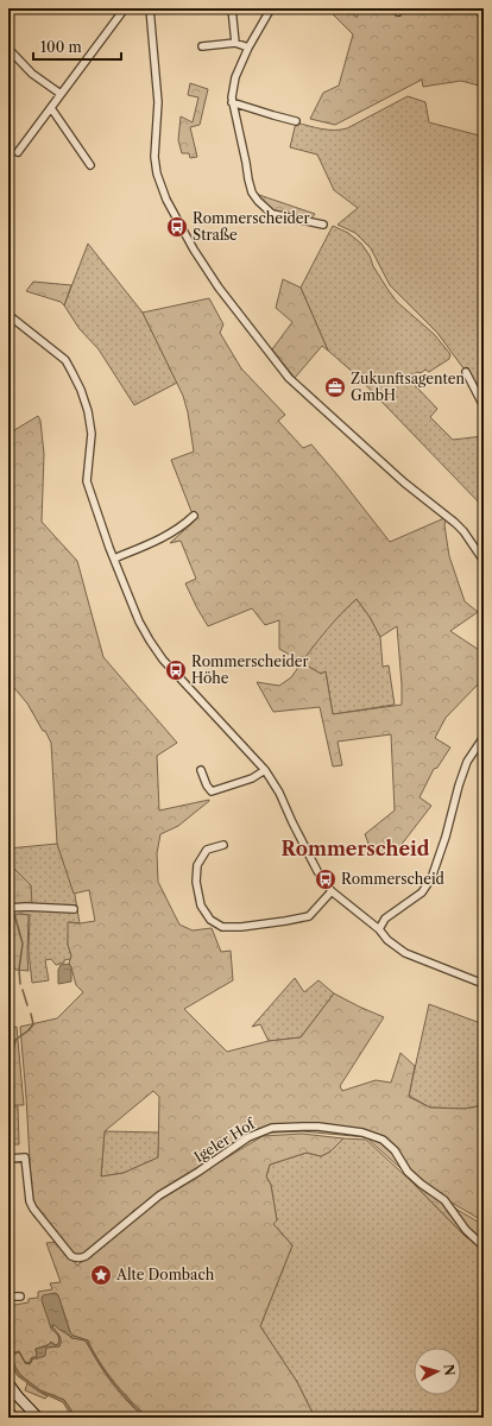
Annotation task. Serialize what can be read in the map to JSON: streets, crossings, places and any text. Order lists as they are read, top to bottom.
{
  "streets": {
    "street": ["Igeler Hof"]
  },
  "districts": ["Rommerscheid"],
  "places": {
    "bus stop": ["Rommerscheider Straße", "Rommerscheider Höhe", "Rommerscheid"],
    "office": ["Zukunftsagenten GmbH"],
    "place": ["Alte Dombach"]
  },
  "scale_bar": "100 m",
  "north": "right"
}
